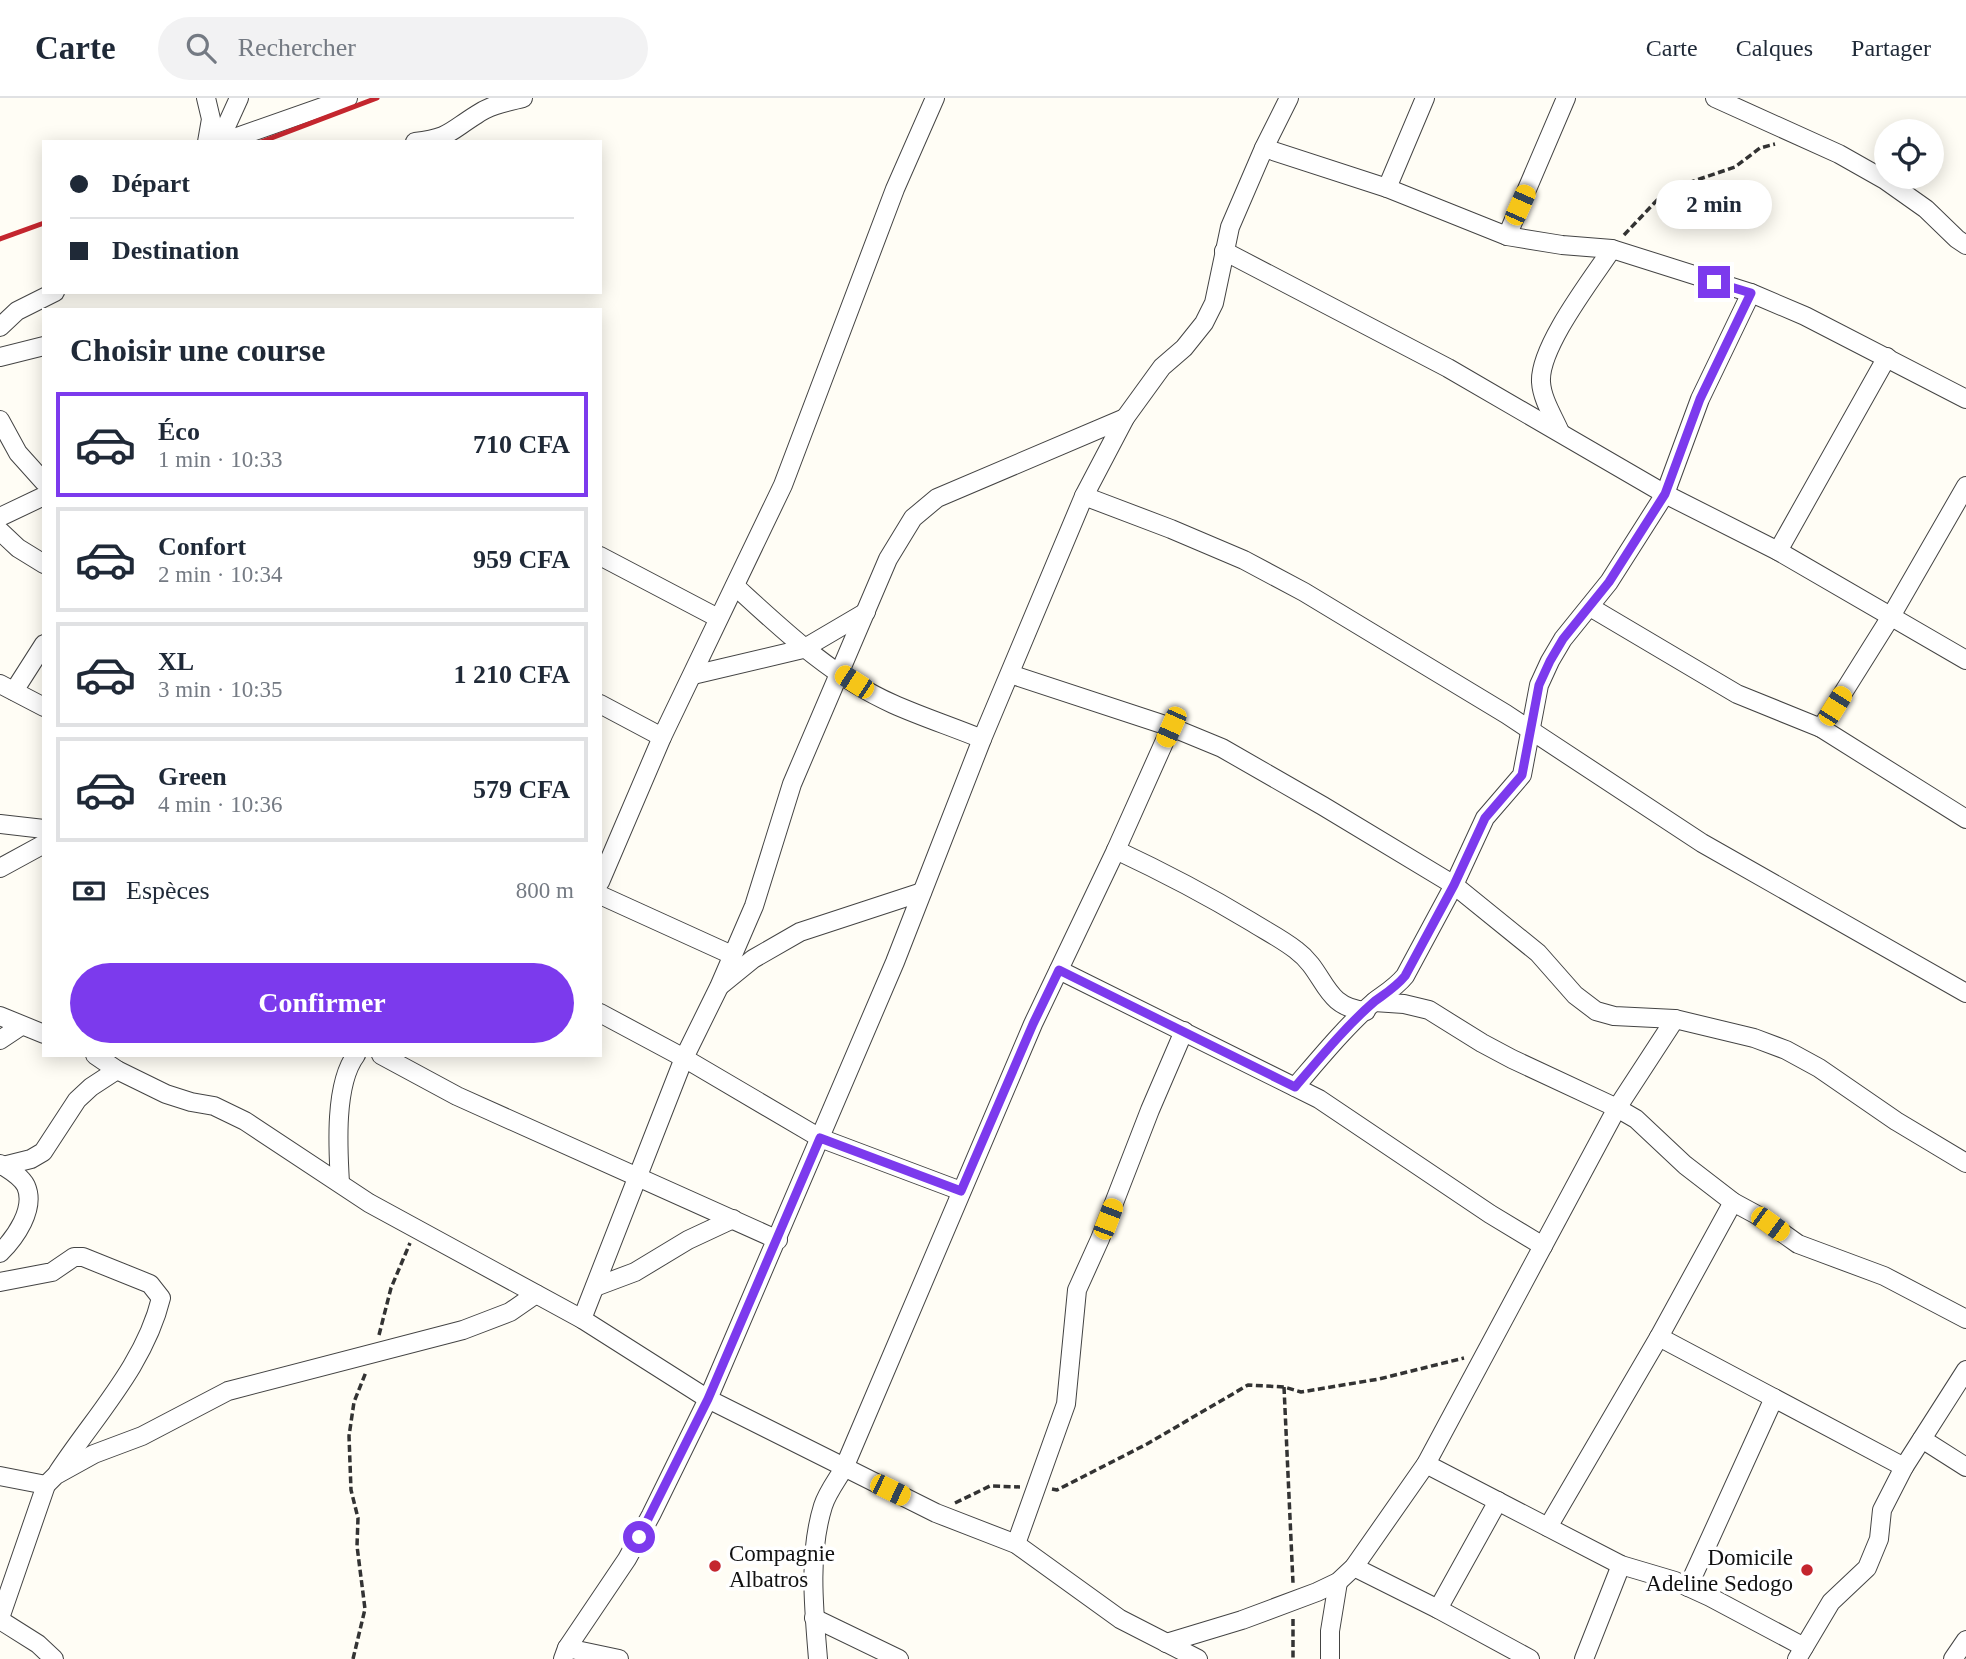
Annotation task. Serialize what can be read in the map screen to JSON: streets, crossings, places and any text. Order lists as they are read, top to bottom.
{
  "places": ["Compagnie Albatros", "Domicile Adeline Sedogo"],
  "page": {
    "header": "Carte",
    "search": "Rechercher",
    "nav": ["Carte", "Calques", "Partager"],
    "banner": ["Départ", "Destination"],
    "bubble": "2 min",
    "heading": "Choisir une course",
    "list": [
      {
        "name": "Éco",
        "note": "1 min · 10:33",
        "value": "710 CFA"
      },
      {
        "name": "Confort",
        "note": "2 min · 10:34",
        "value": "959 CFA"
      },
      {
        "name": "XL",
        "note": "3 min · 10:35",
        "value": "1 210 CFA"
      },
      {
        "name": "Green",
        "note": "4 min · 10:36",
        "value": "579 CFA"
      }
    ],
    "pay": ["Espèces", "800 m"],
    "buttons": "Confirmer"
  }
}
